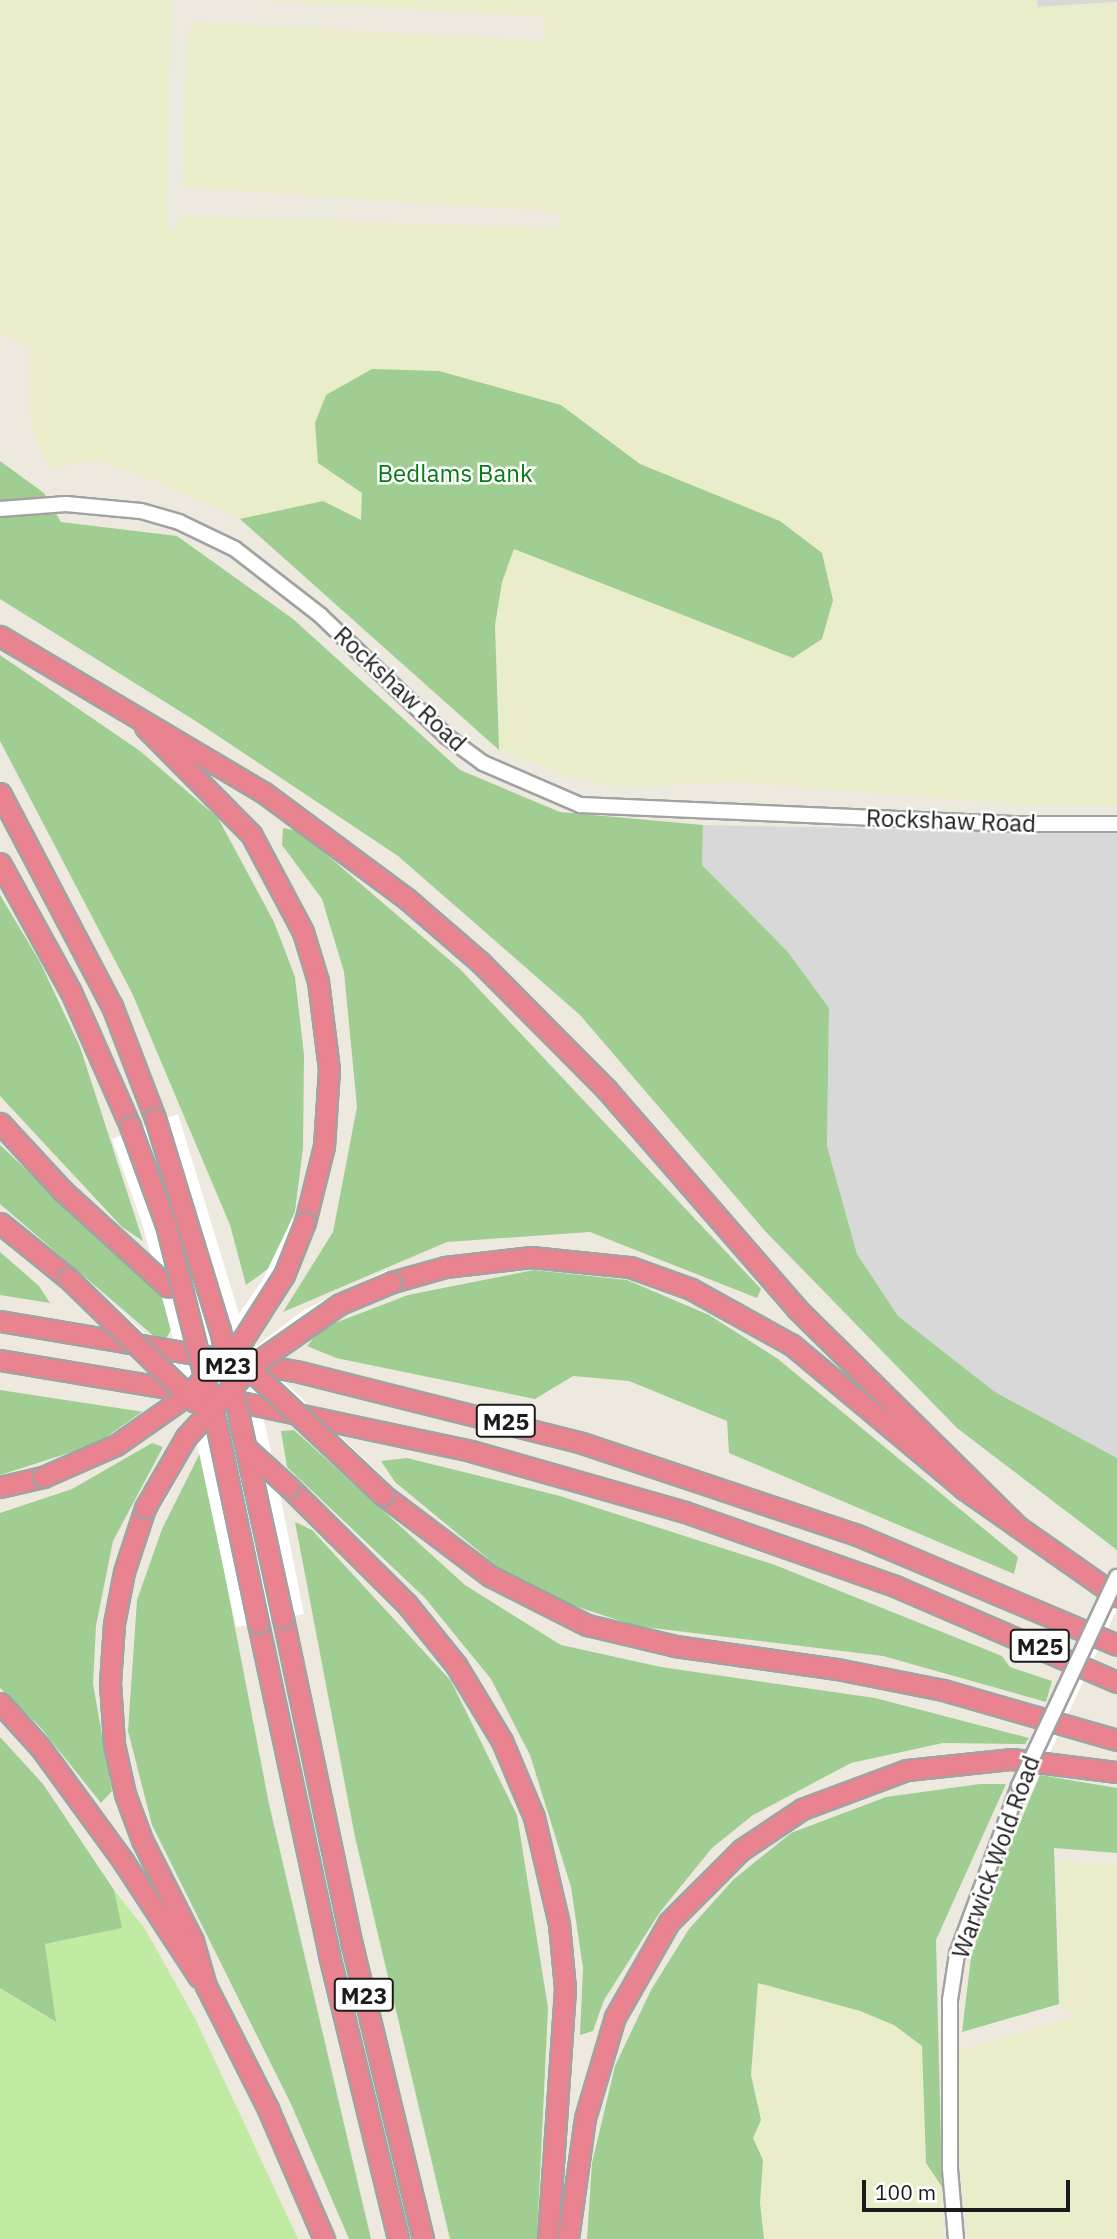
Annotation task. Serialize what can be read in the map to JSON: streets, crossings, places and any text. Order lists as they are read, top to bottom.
{
  "streets": {
    "highway": ["M23", "M25"],
    "street": ["Rockshaw Road", "Warwick Wold Road"]
  },
  "parks": ["Bedlams Bank"],
  "scale_bar": "100 m"
}
